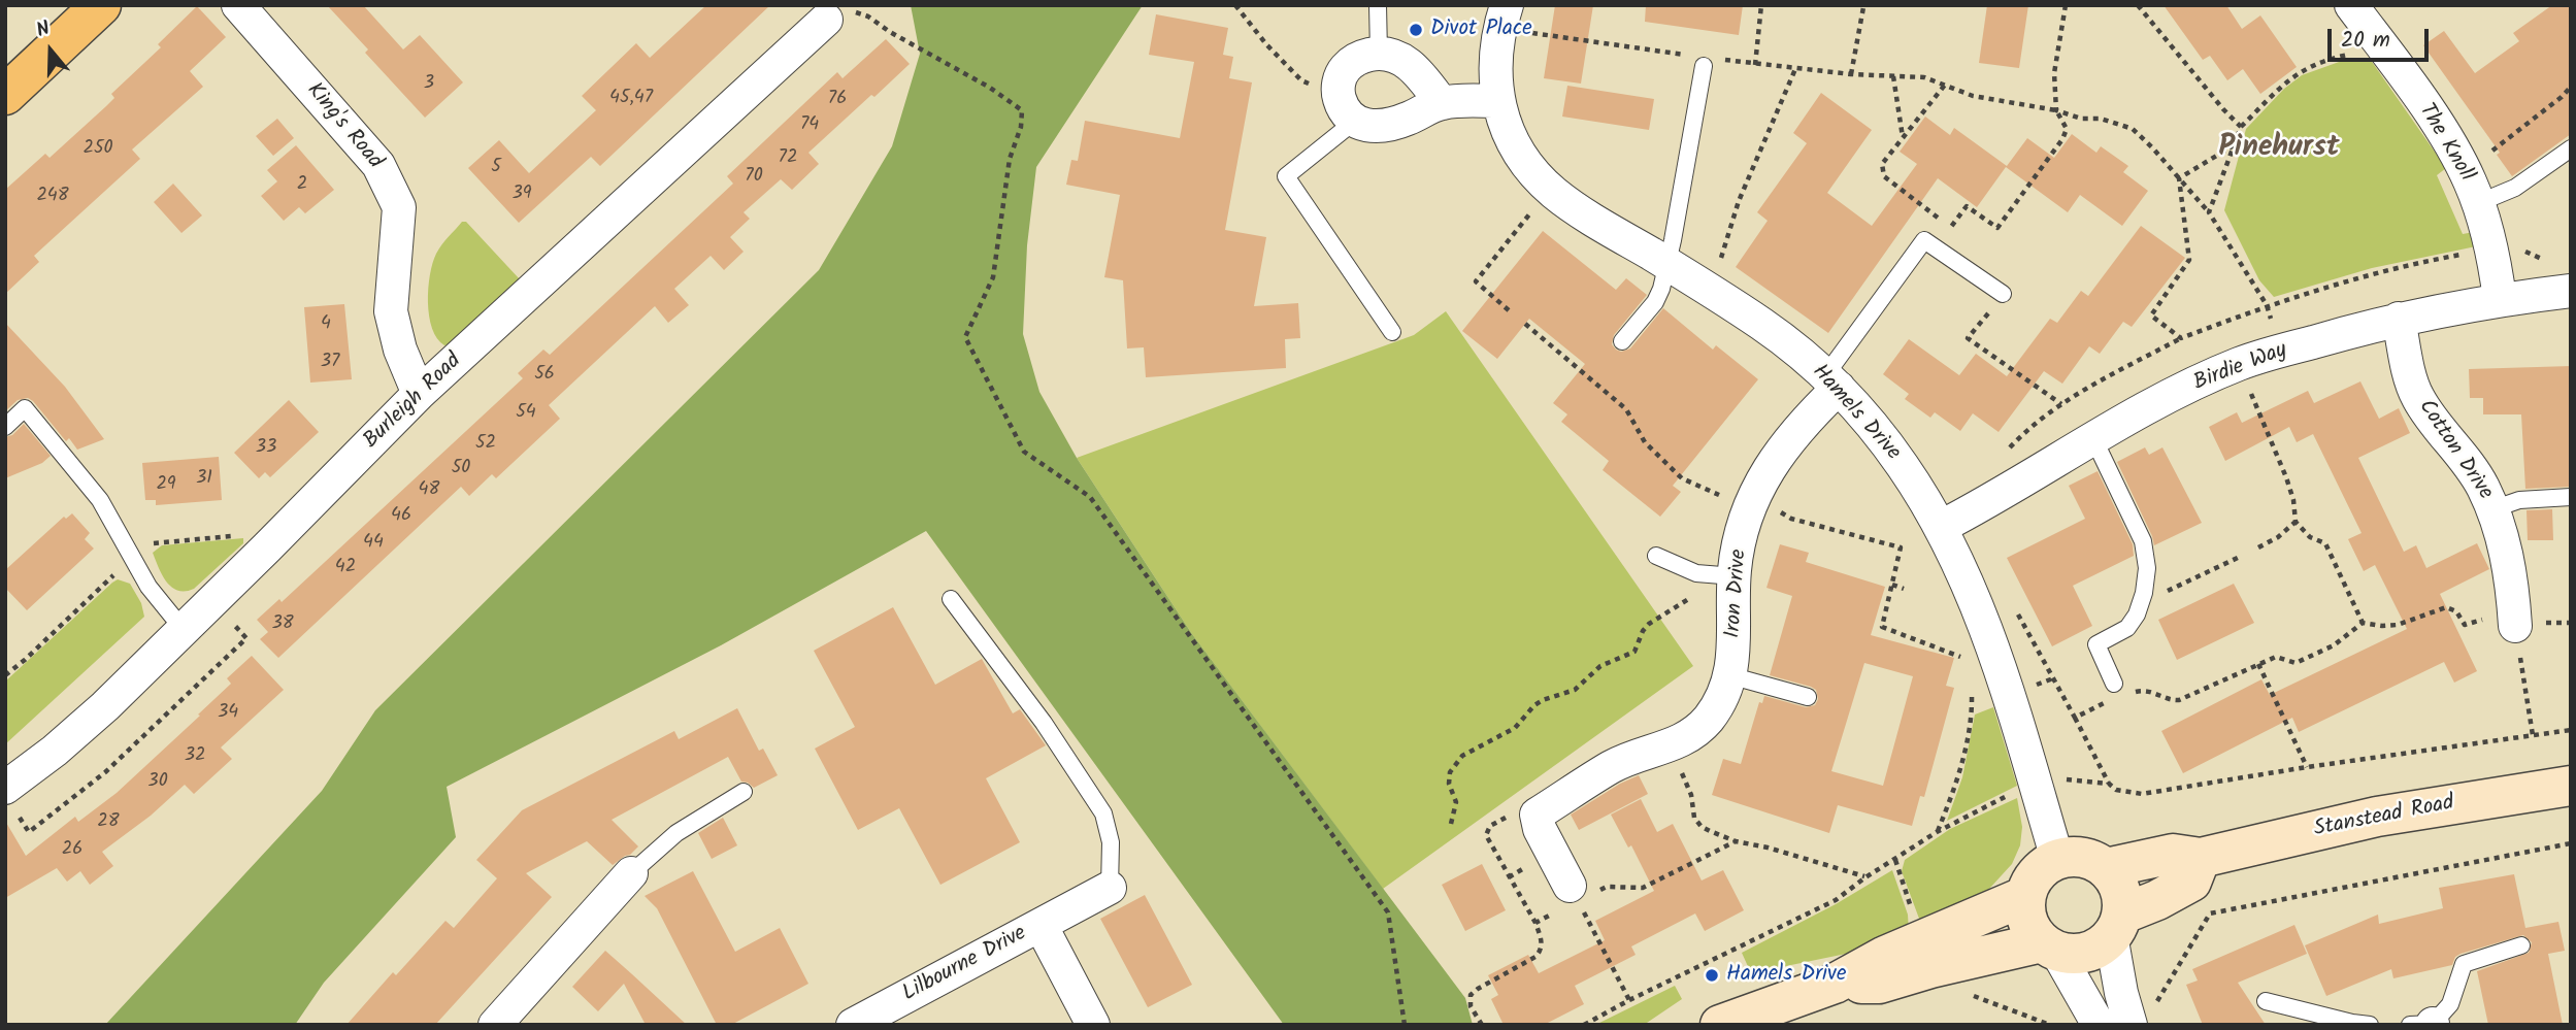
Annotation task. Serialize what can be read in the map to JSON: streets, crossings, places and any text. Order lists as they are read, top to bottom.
{
  "streets": {
    "main road": ["Stanstead Road"],
    "street": [
      "King's Road",
      "The Knoll",
      "Birdie Way",
      "Burleigh Road",
      "Hamels Drive",
      "Cotton Drive",
      "Iron Drive",
      "Lilbourne Drive"
    ]
  },
  "crossings": [
    ["King's Road", "Burleigh Road"],
    ["The Knoll", "Birdie Way"],
    ["Birdie Way", "Hamels Drive"],
    ["Birdie Way", "Cotton Drive"],
    ["Hamels Drive", "Iron Drive"],
    ["Hamels Drive", "Stanstead Road"]
  ],
  "districts": ["Pinehurst"],
  "places": ["Divot Place", "Hamels Drive"],
  "house_numbers": [
    "3",
    "45,47",
    "76",
    "74",
    "250",
    "72",
    "5",
    "70",
    "2",
    "39",
    "248",
    "4",
    "37",
    "56",
    "54",
    "52",
    "33",
    "50",
    "31",
    "29",
    "48",
    "46",
    "44",
    "42",
    "38",
    "34",
    "32",
    "30",
    "28",
    "26"
  ],
  "scale_bar": "20 m",
  "north": "top"
}
